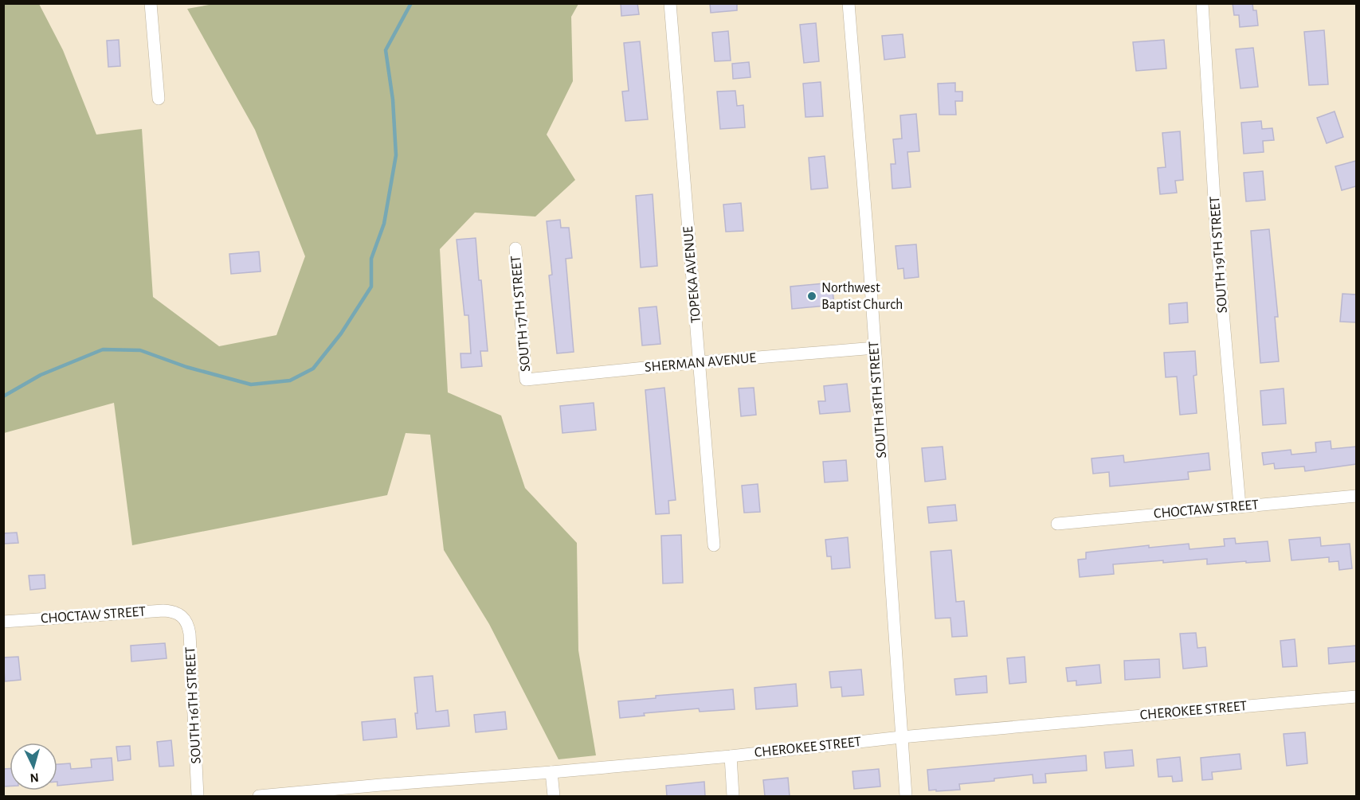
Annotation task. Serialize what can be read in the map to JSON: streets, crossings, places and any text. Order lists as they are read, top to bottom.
{
  "streets": {
    "street": [
      "SOUTH 19TH STREET",
      "TOPEKA AVENUE",
      "SOUTH 17TH STREET",
      "SHERMAN AVENUE",
      "SOUTH 18TH STREET",
      "CHOCTAW STREET",
      "SOUTH 16TH STREET",
      "CHEROKEE STREET"
    ]
  },
  "crossings": [
    ["SOUTH 19TH STREET", "CHOCTAW STREET"],
    ["TOPEKA AVENUE", "SHERMAN AVENUE"],
    ["SOUTH 17TH STREET", "SHERMAN AVENUE"],
    ["SHERMAN AVENUE", "SOUTH 18TH STREET"],
    ["SOUTH 18TH STREET", "CHEROKEE STREET"],
    ["CHOCTAW STREET", "SOUTH 16TH STREET"]
  ],
  "places": ["Northwest Baptist Church"],
  "north": "bottom"
}
